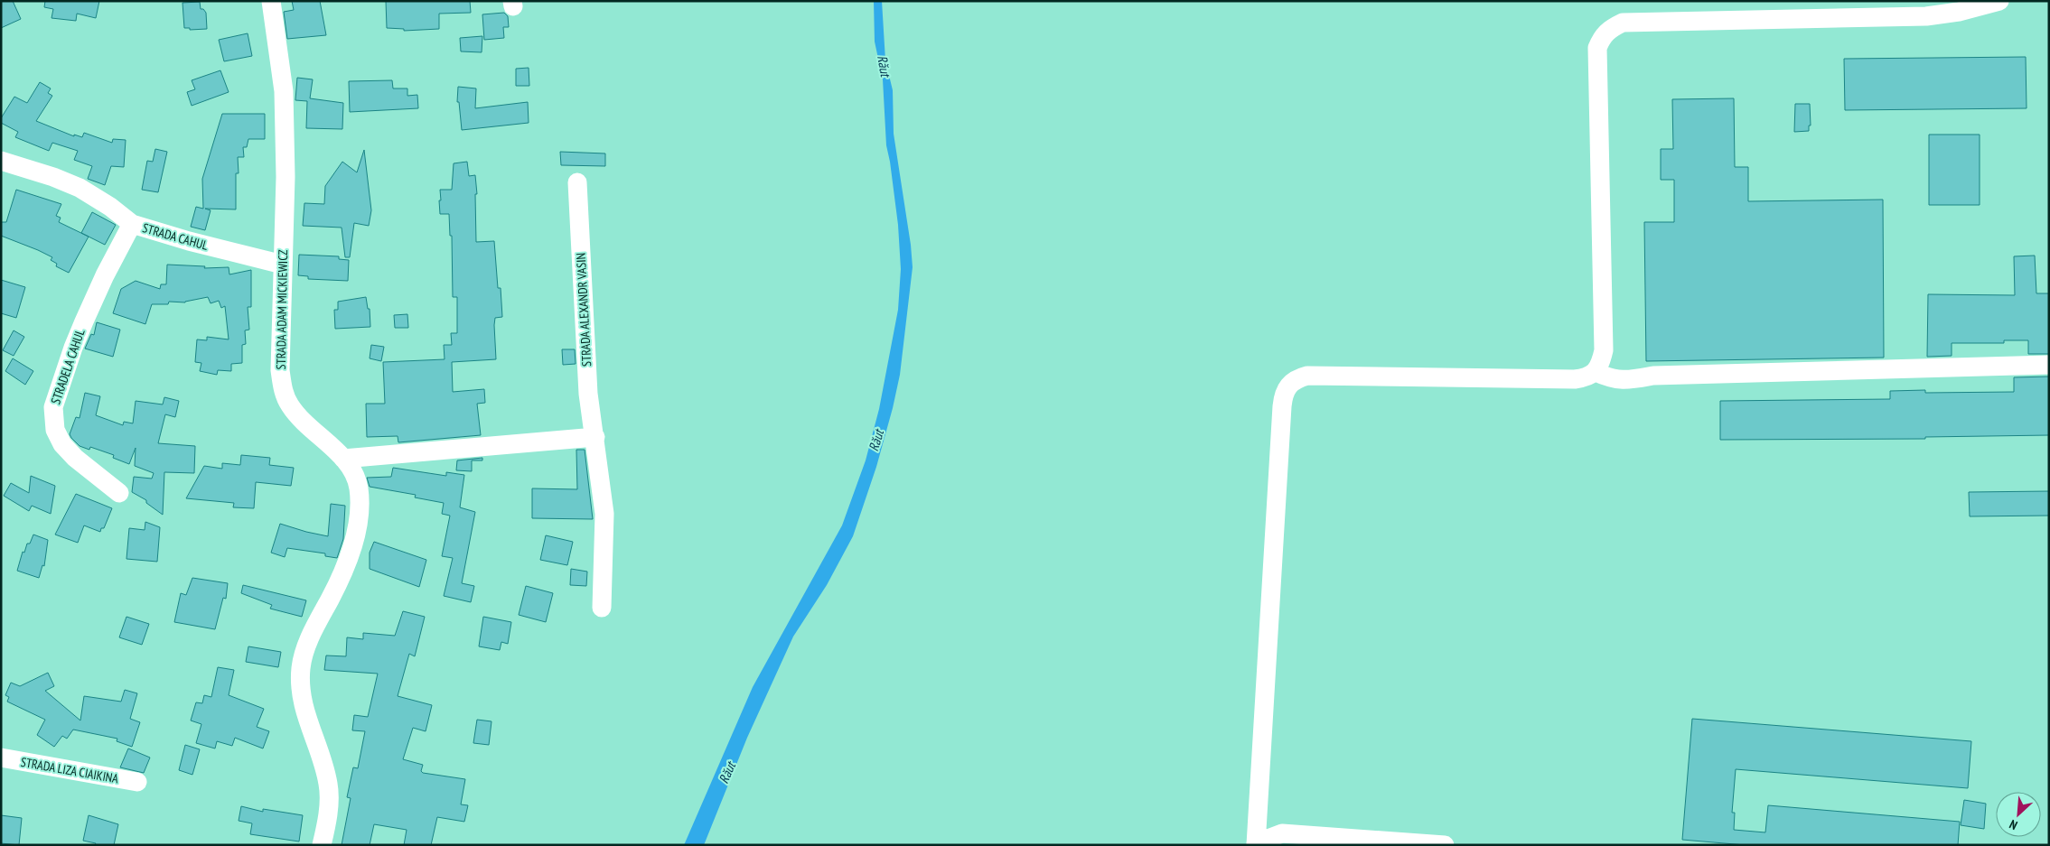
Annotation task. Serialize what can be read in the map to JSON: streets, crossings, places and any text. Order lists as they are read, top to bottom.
{
  "streets": {
    "street": [
      "STRADA CAHUL",
      "STRADA ADAM MICKIEWICZ",
      "STRADA ALEXANDR VASIN",
      "STRADELA CAHUL",
      "STRADA LIZA CIAIKINA"
    ]
  },
  "crossings": [
    ["STRADA CAHUL", "STRADA ADAM MICKIEWICZ"],
    ["STRADA CAHUL", "STRADELA CAHUL"]
  ],
  "water": ["Răut"],
  "north": "bottom left"
}
